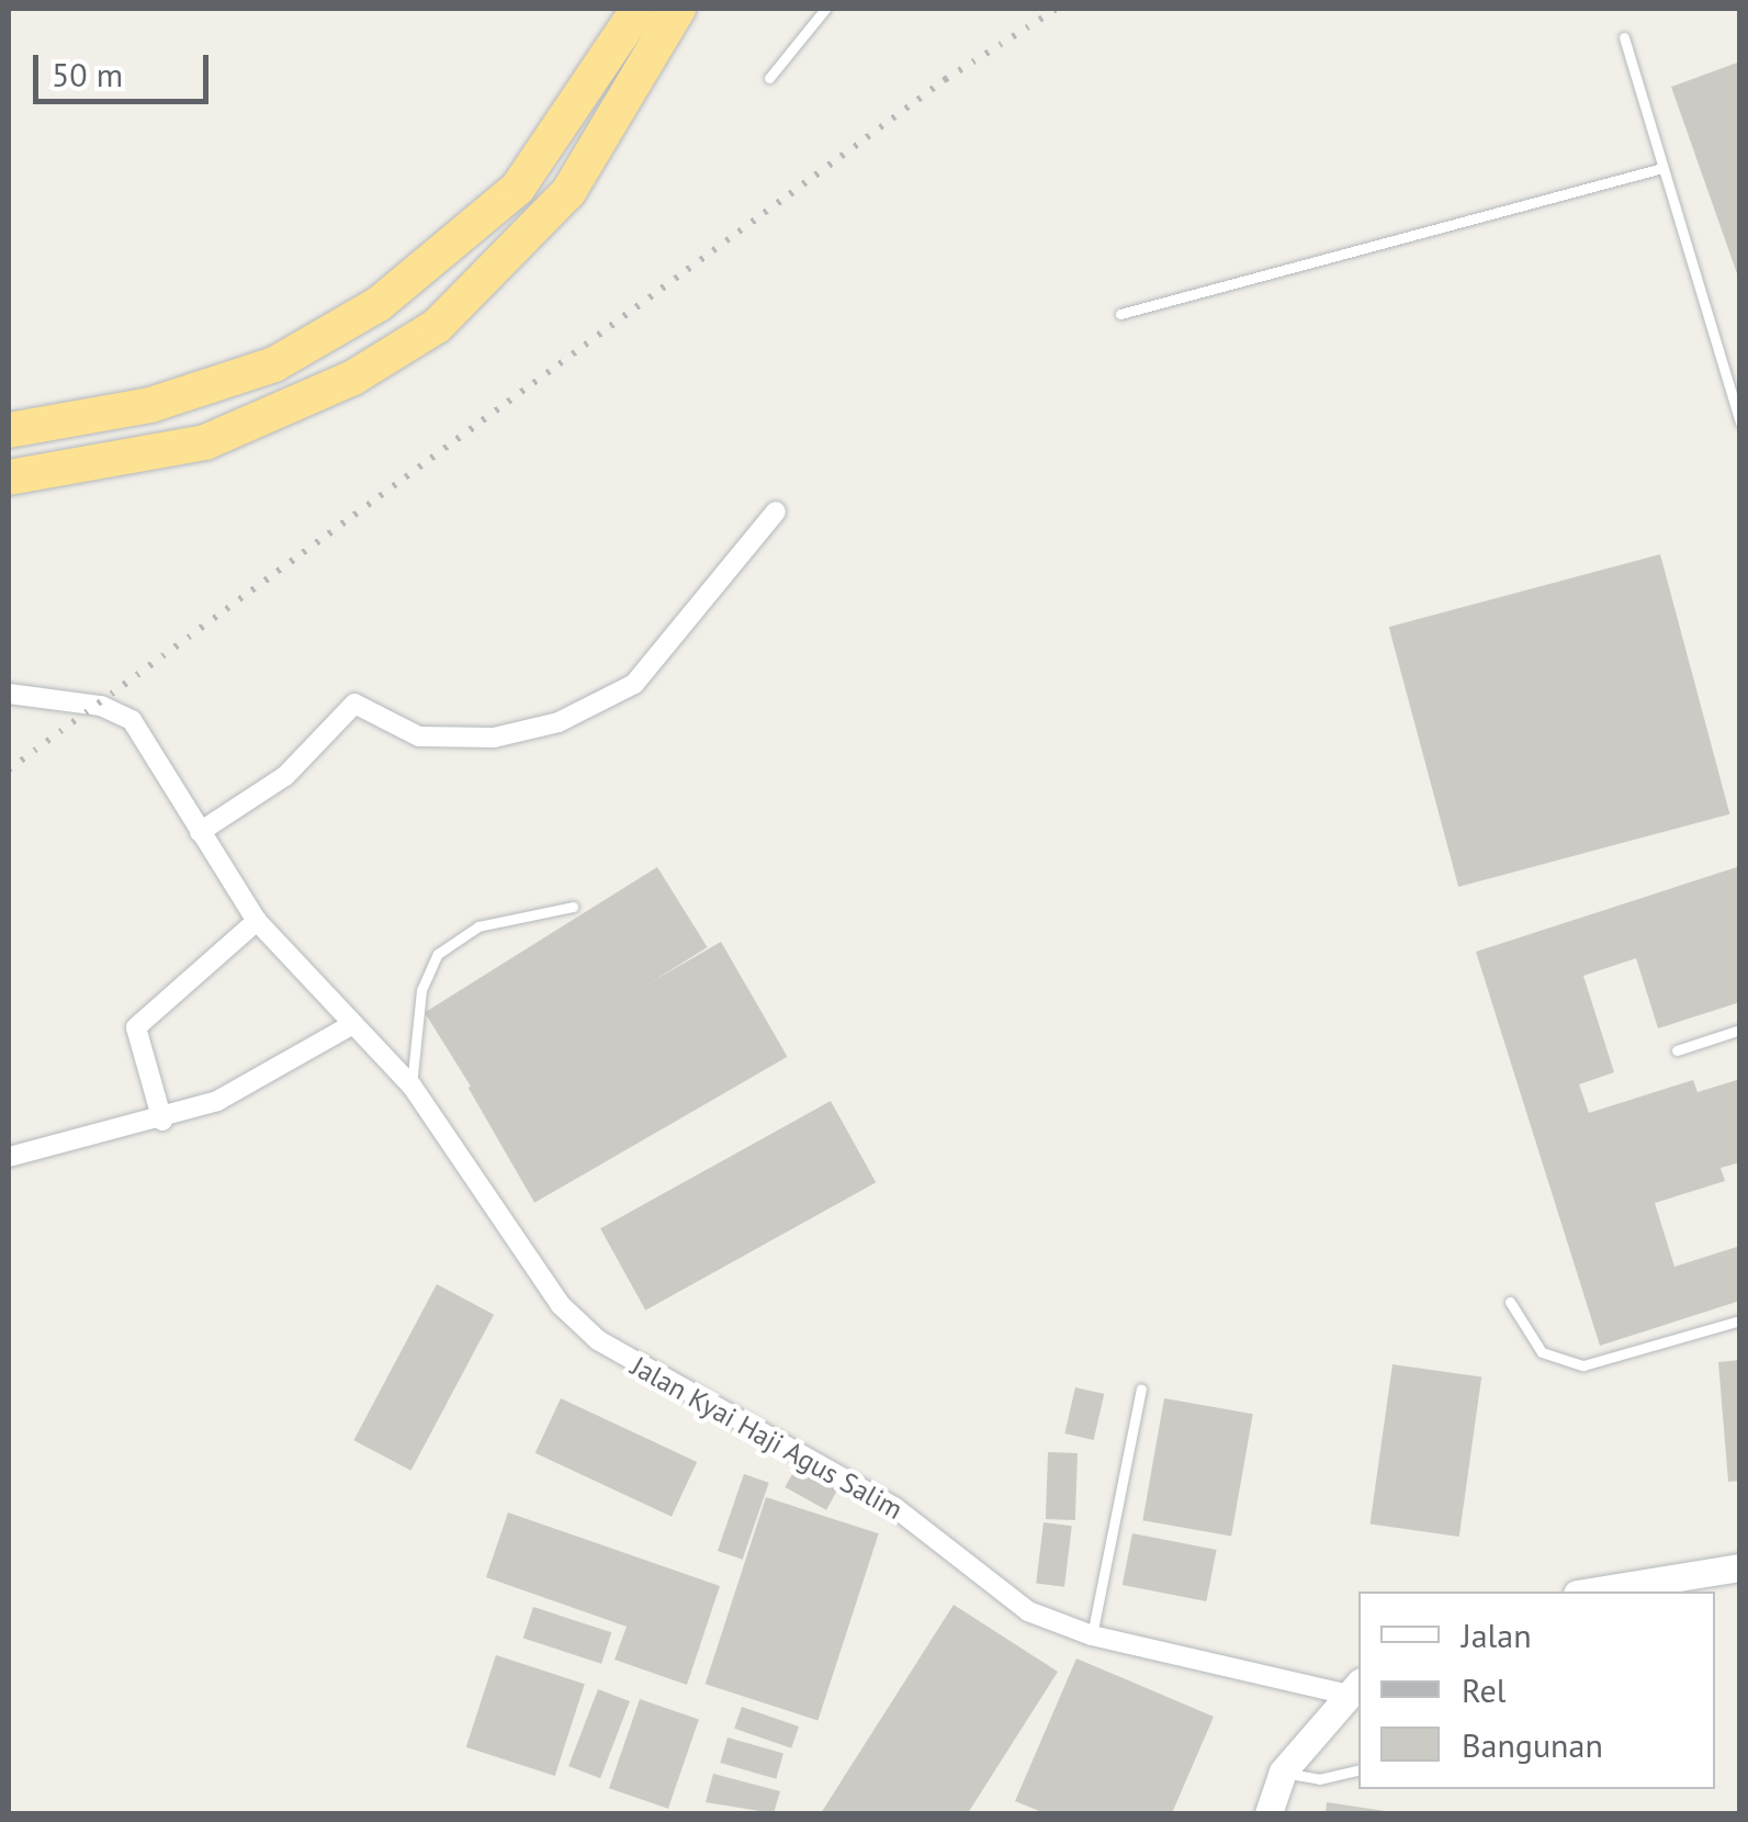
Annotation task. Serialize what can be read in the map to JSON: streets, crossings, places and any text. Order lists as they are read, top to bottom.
{
  "streets": {
    "street": ["Jalan Kyai Haji Agus Salim"]
  },
  "legend": ["Jalan", "Rel", "Bangunan"],
  "scale_bar": "50 m"
}
